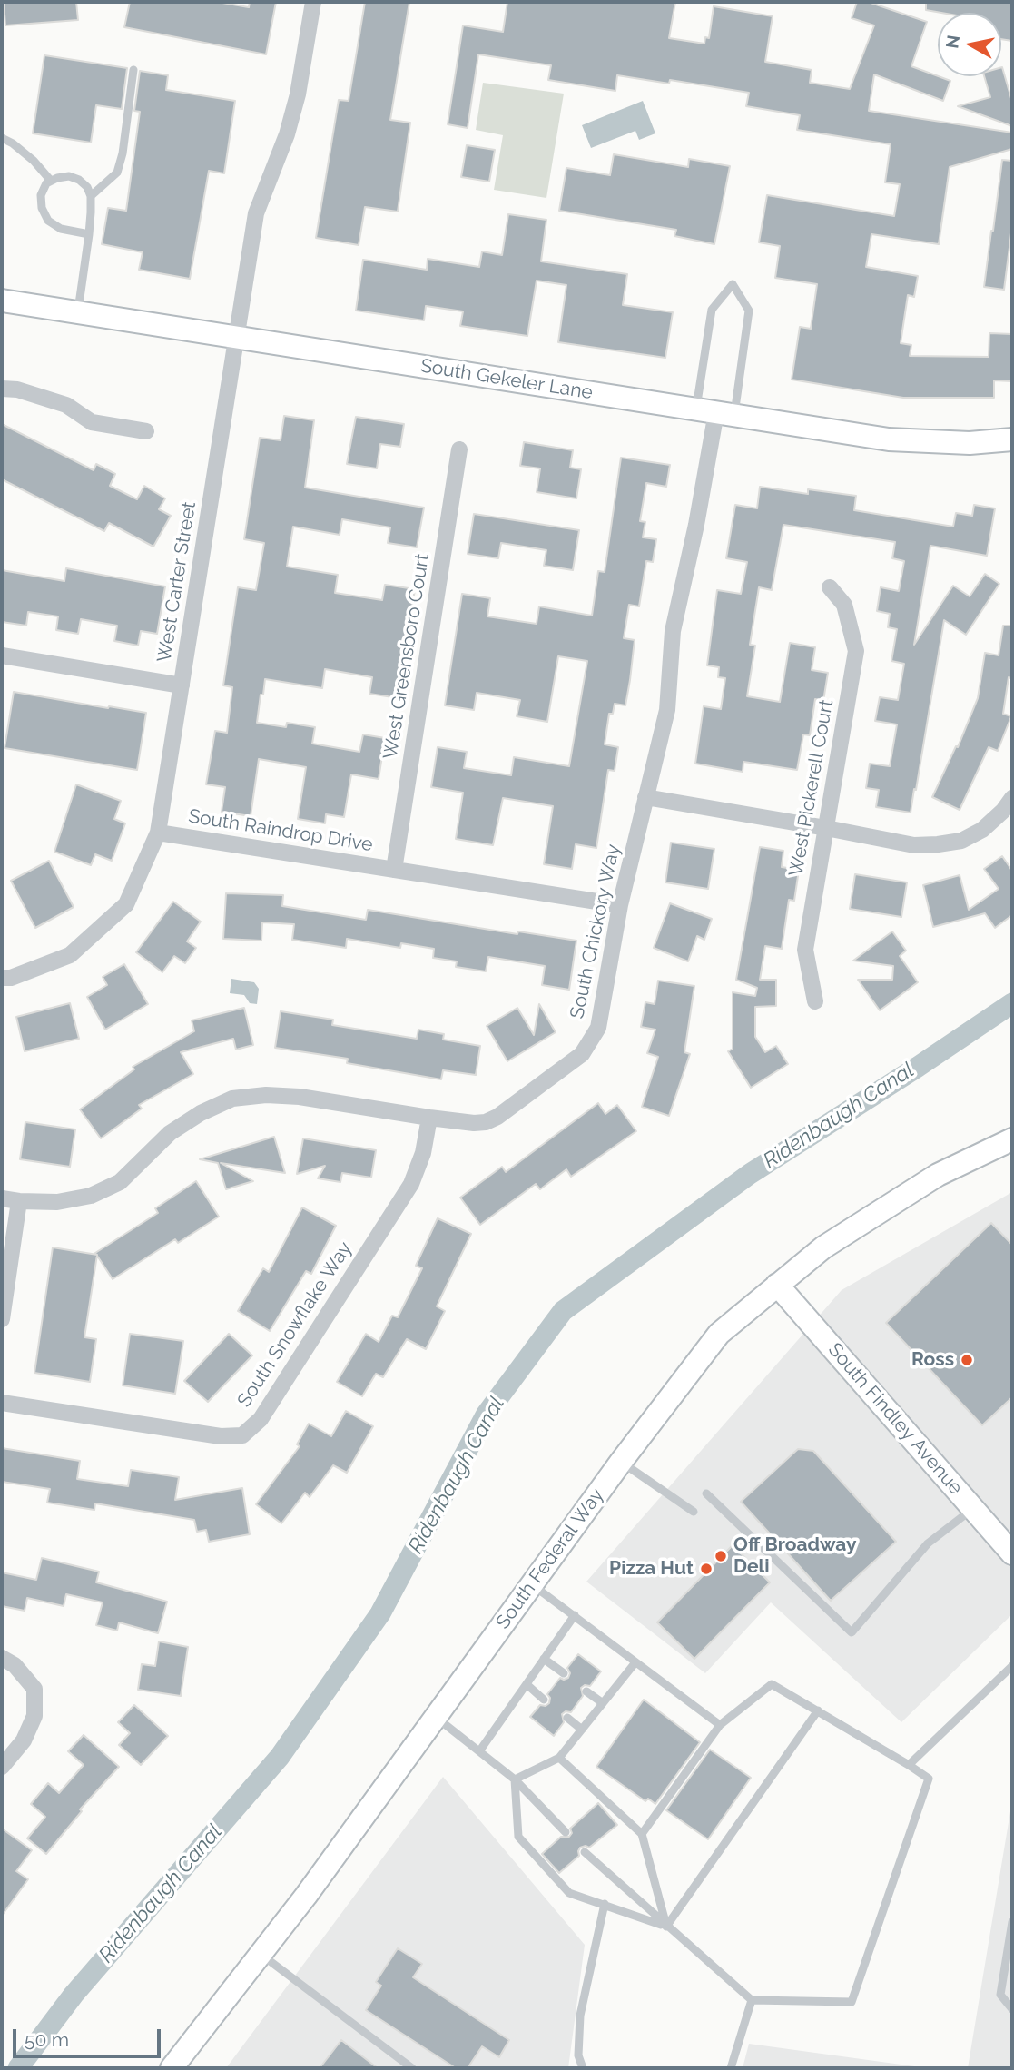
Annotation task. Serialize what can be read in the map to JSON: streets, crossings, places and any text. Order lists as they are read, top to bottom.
{
  "streets": {
    "street": [
      "South Gekeler Lane",
      "West Carter Street",
      "West Greensboro Court",
      "West Pickerell Court",
      "South Raindrop Drive",
      "South Chickory Way",
      "South Snowflake Way",
      "South Findley Avenue",
      "South Federal Way"
    ]
  },
  "crossings": [
    ["South Gekeler Lane", "West Carter Street"],
    ["South Gekeler Lane", "South Chickory Way"],
    ["West Carter Street", "South Raindrop Drive"],
    ["West Greensboro Court", "South Raindrop Drive"],
    ["South Raindrop Drive", "South Chickory Way"],
    ["South Chickory Way", "South Snowflake Way"],
    ["South Findley Avenue", "South Federal Way"]
  ],
  "water": ["Ridenbaugh Canal"],
  "places": ["Ross", "Off Broadway Deli", "Pizza Hut"],
  "scale_bar": "50 m",
  "north": "left"
}
